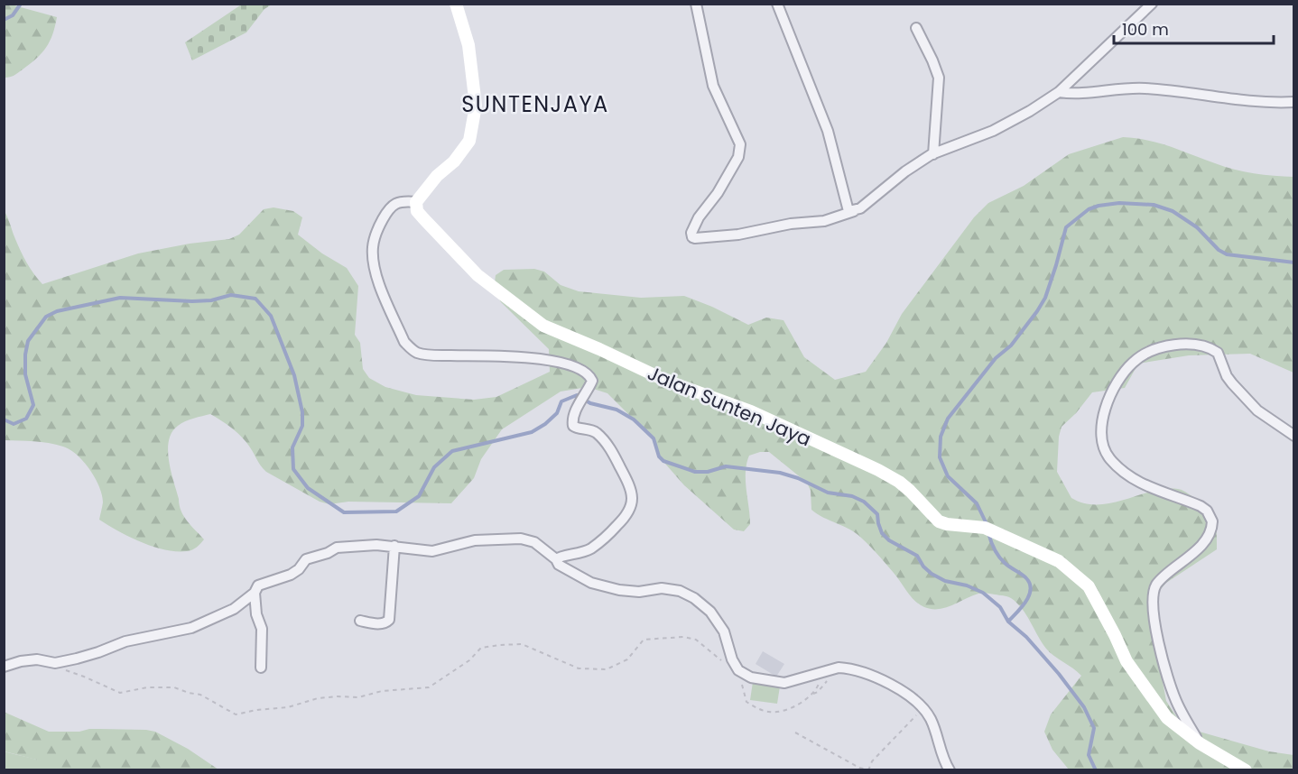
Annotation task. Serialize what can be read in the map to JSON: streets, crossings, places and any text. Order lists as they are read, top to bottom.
{
  "streets": {
    "main road": ["Jalan Sunten Jaya"]
  },
  "districts": ["SUNTENJAYA"],
  "scale_bar": "100 m"
}
